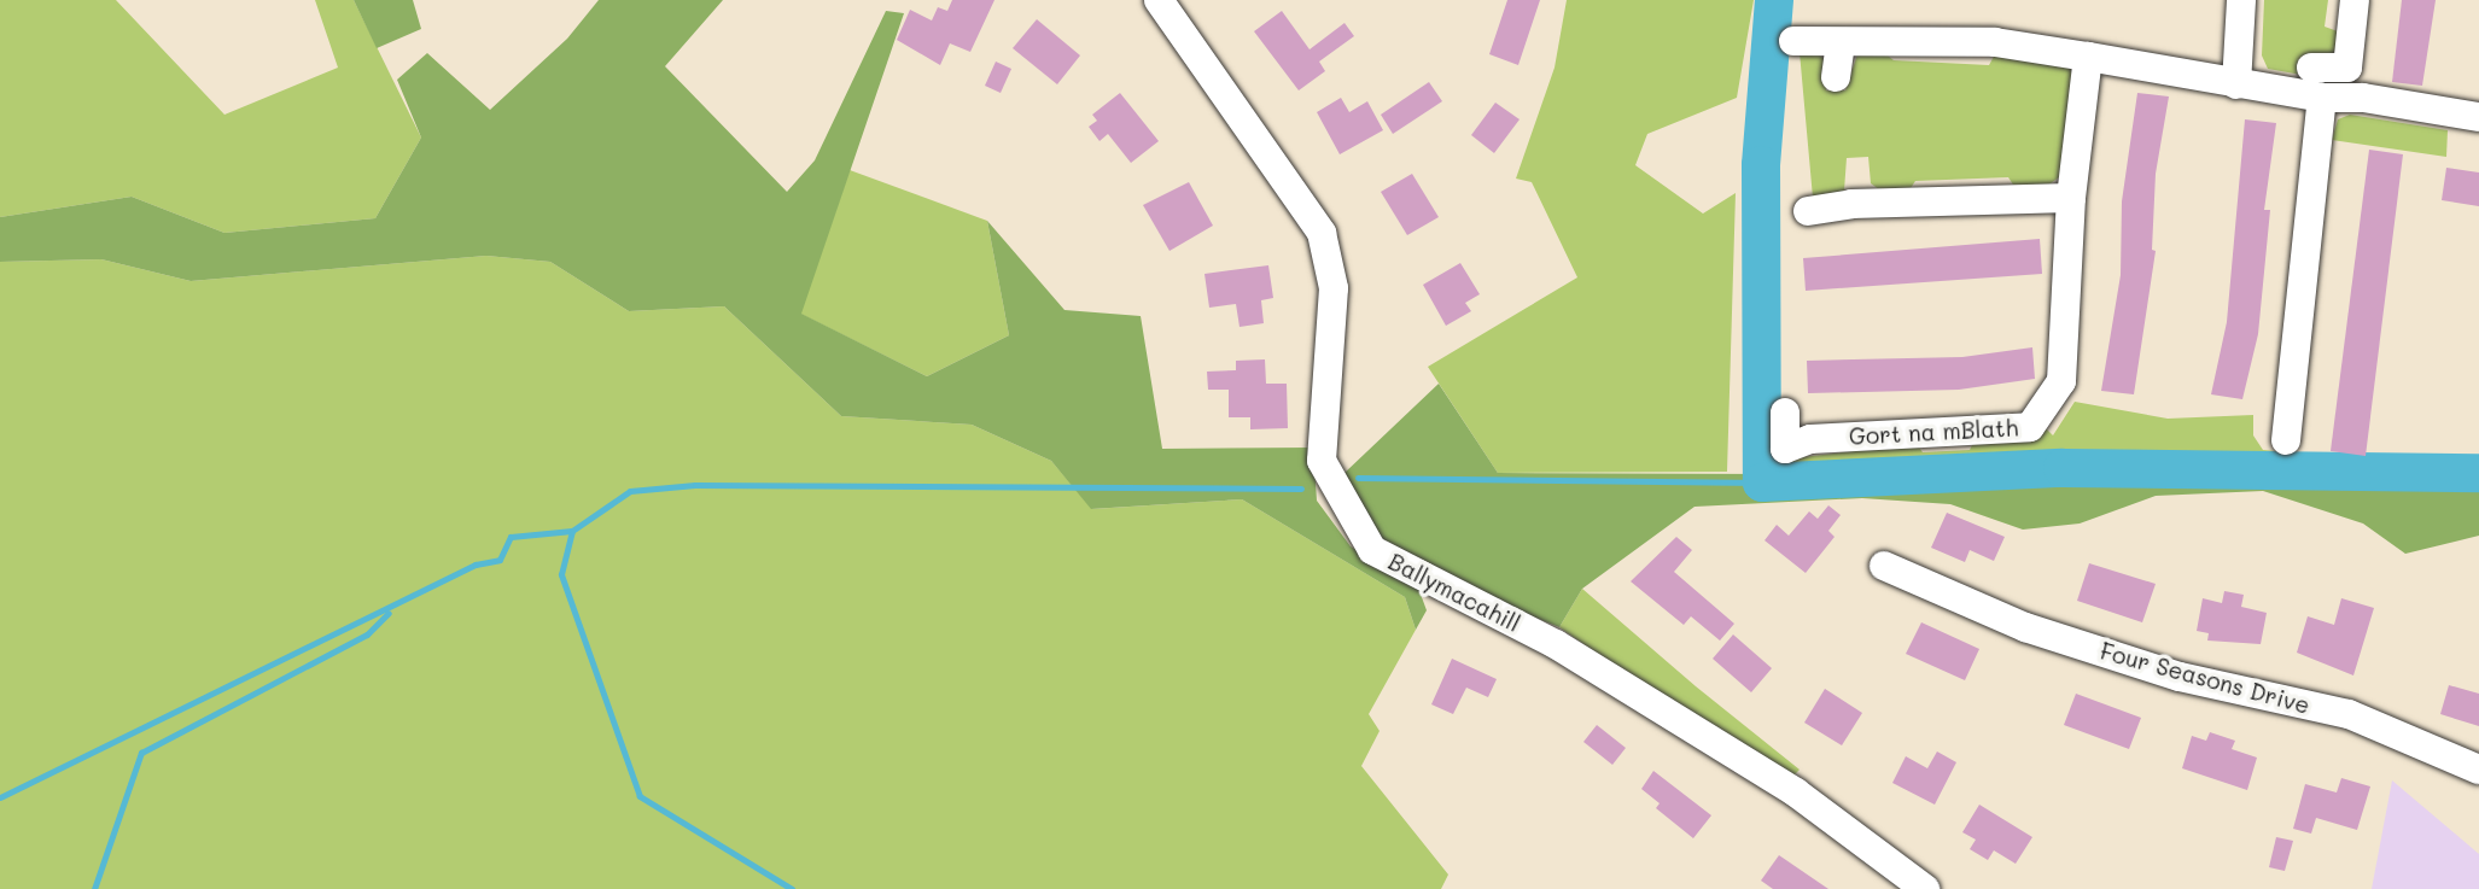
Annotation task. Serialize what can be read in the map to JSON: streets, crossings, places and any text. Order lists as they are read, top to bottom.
{
  "streets": {
    "street": ["Gort na mBlath", "Ballymacahill", "Four Seasons Drive"]
  }
}
